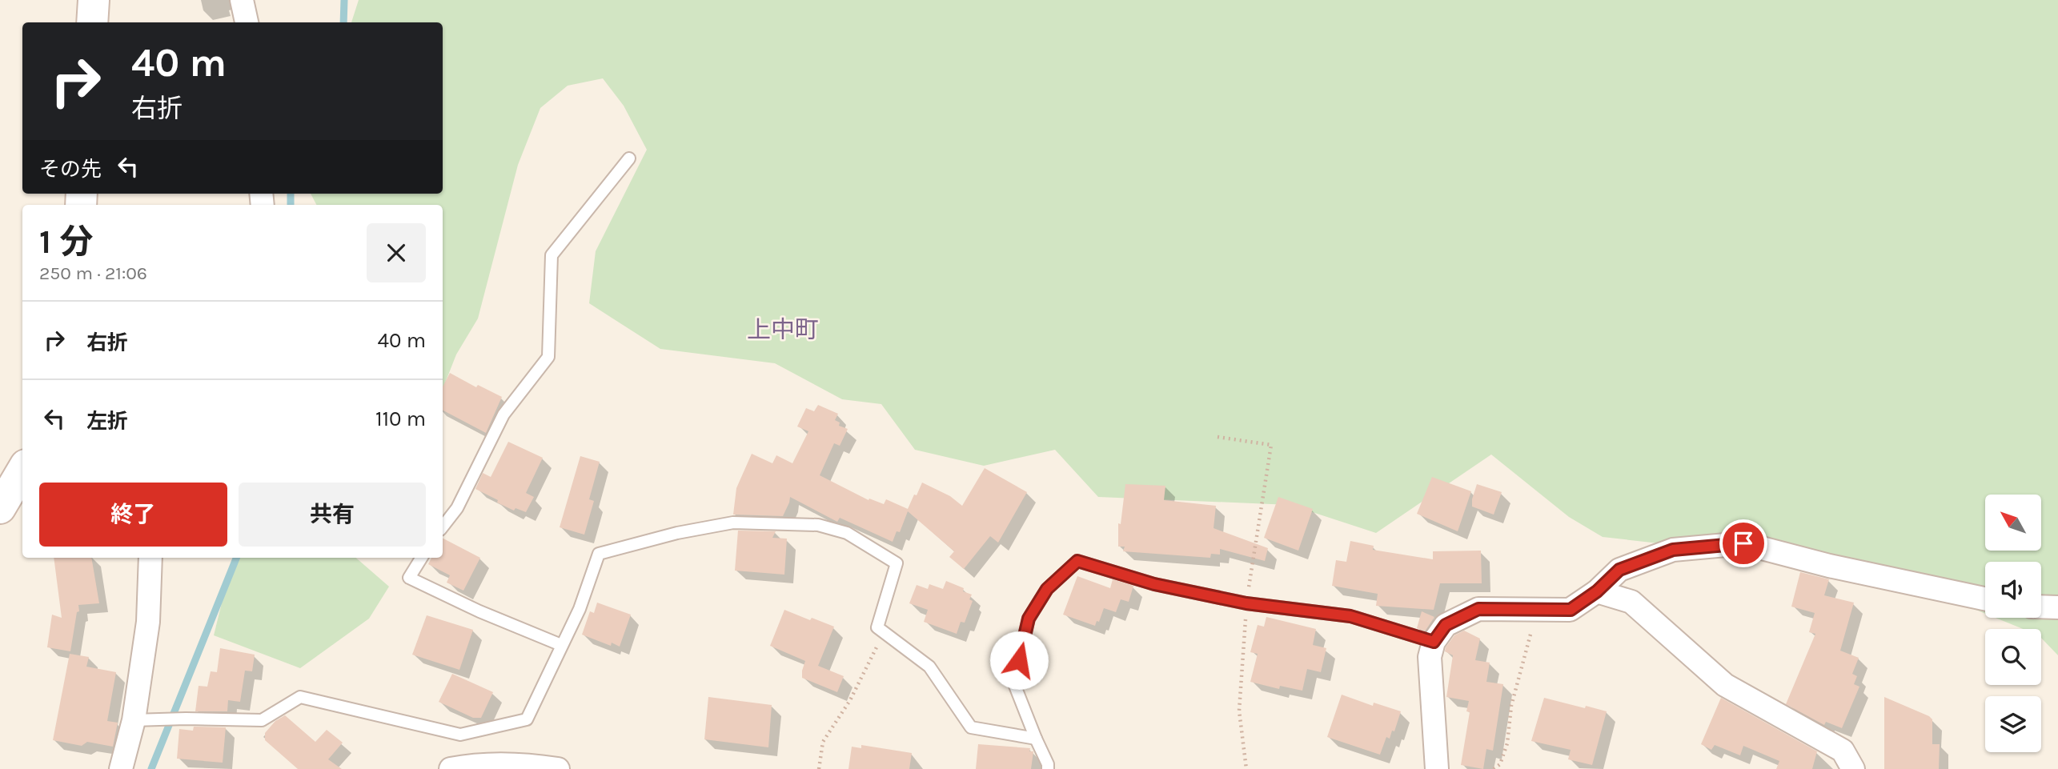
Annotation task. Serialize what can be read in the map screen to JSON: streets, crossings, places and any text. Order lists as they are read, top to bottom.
{
  "districts": ["上中町"],
  "north": "top left",
  "page": {
    "turn": ["40 m", "右折"],
    "then": "その先",
    "heading": ["1 分", "250 m · 21:06"],
    "list": [
      {
        "name": "右折",
        "value": "40 m"
      },
      {
        "name": "左折",
        "value": "110 m"
      }
    ],
    "buttons": ["終了", "共有"]
  }
}
